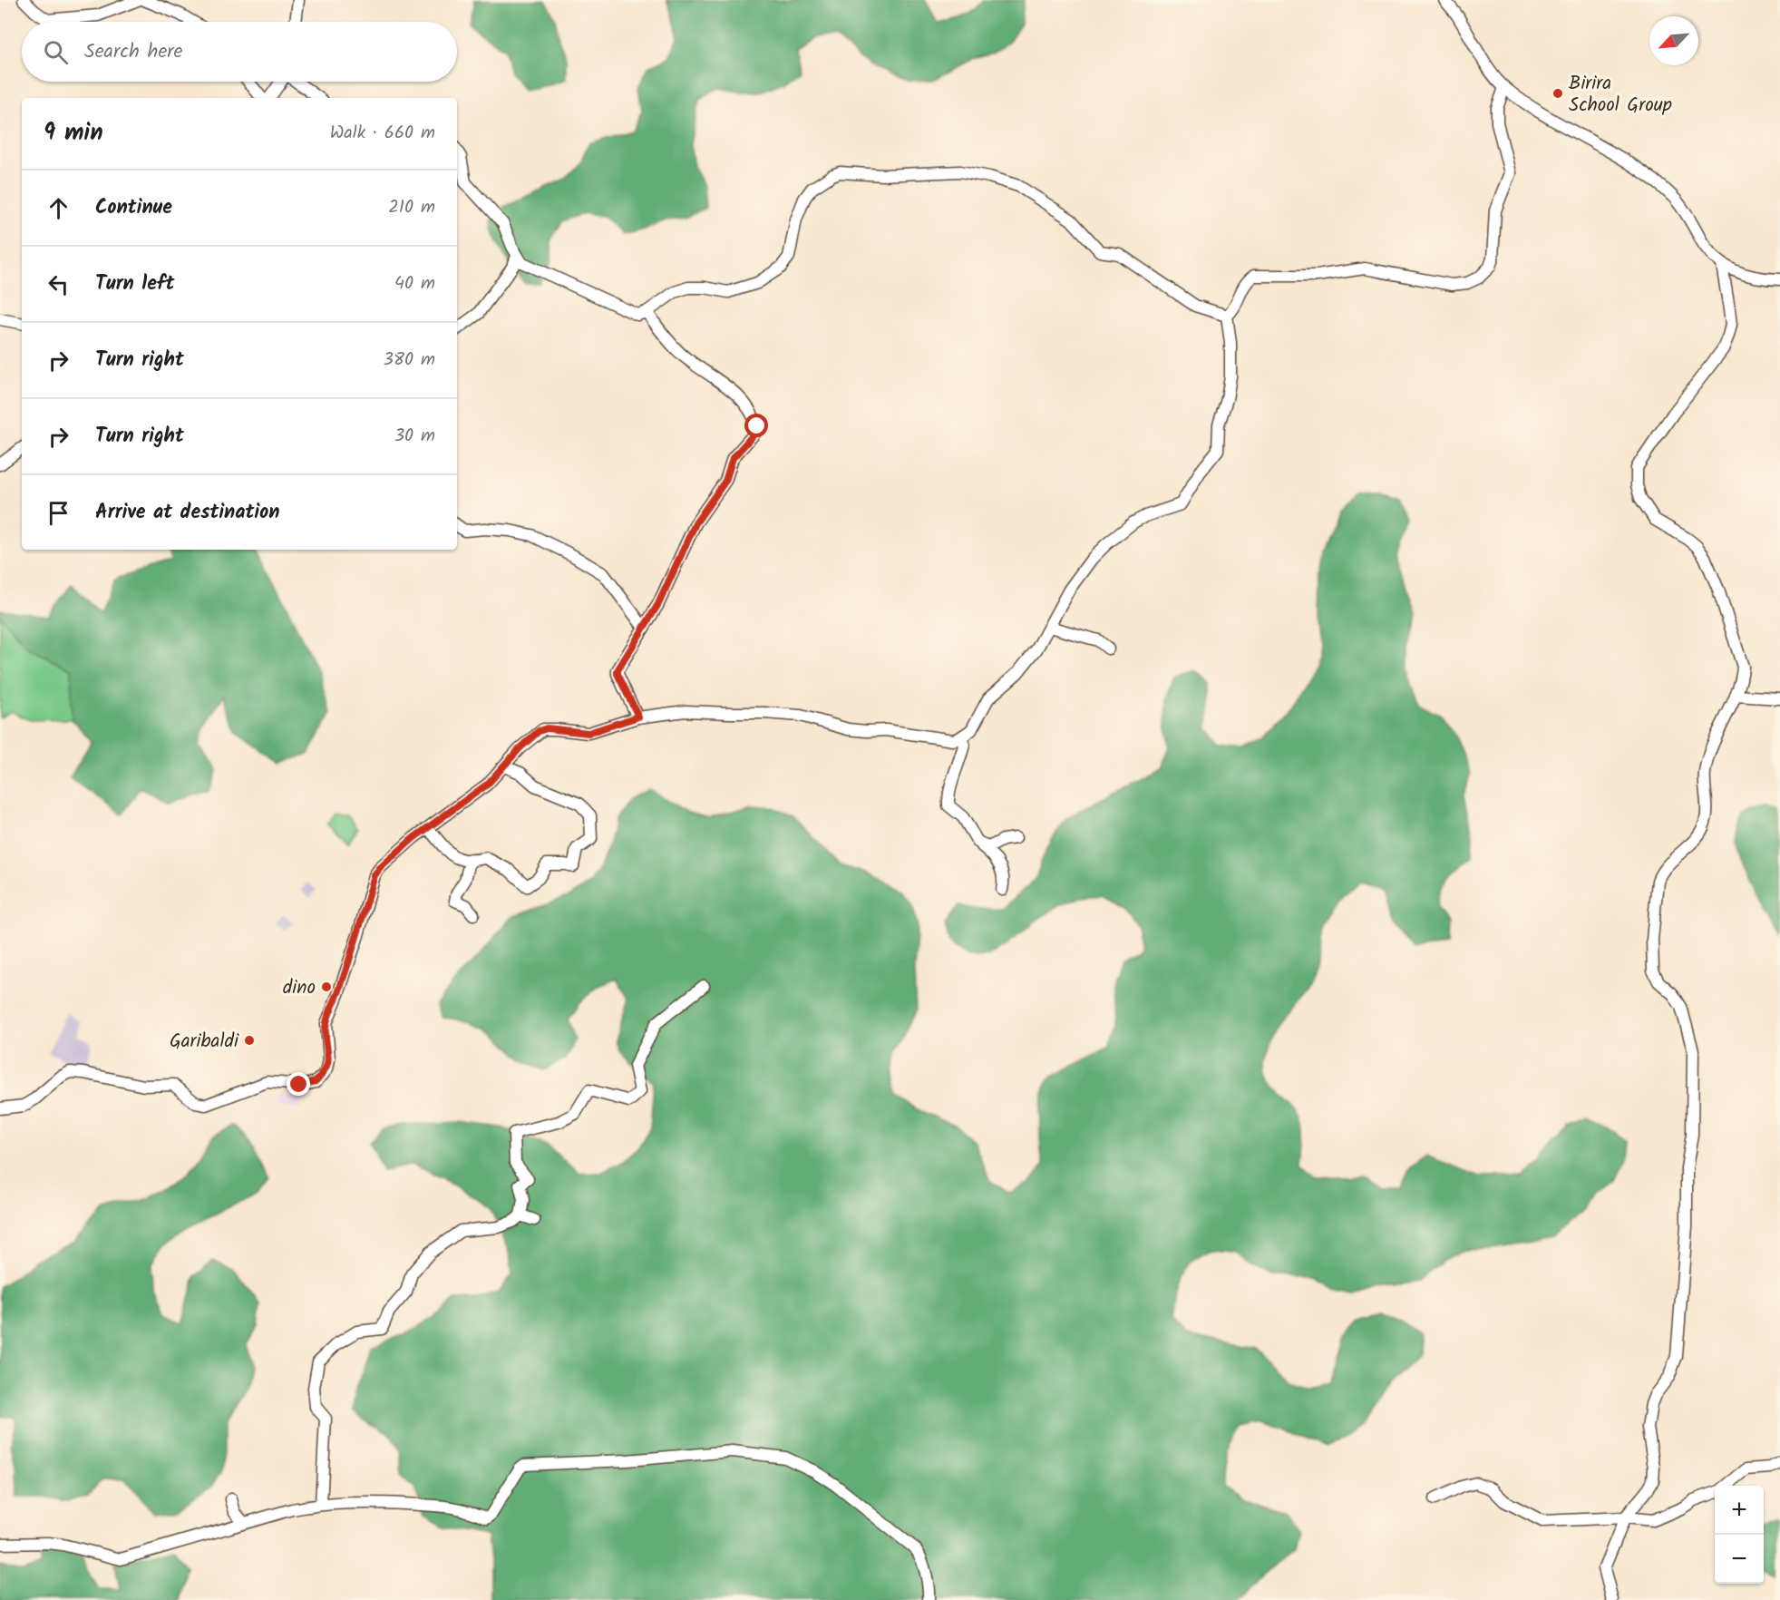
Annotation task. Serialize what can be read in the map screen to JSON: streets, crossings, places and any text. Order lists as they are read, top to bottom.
{
  "places": ["Birira School Group", "dino", "Garibaldi"],
  "north": "bottom left",
  "page": {
    "search": "Search here",
    "heading": ["9 min", "Walk · 660 m"],
    "list": [
      ["Continue", "210 m"],
      ["Turn left", "40 m"],
      ["Turn right", "380 m"],
      ["Turn right", "30 m"],
      "Arrive at destination"
    ],
    "map_buttons": ["+", "−"]
  }
}
